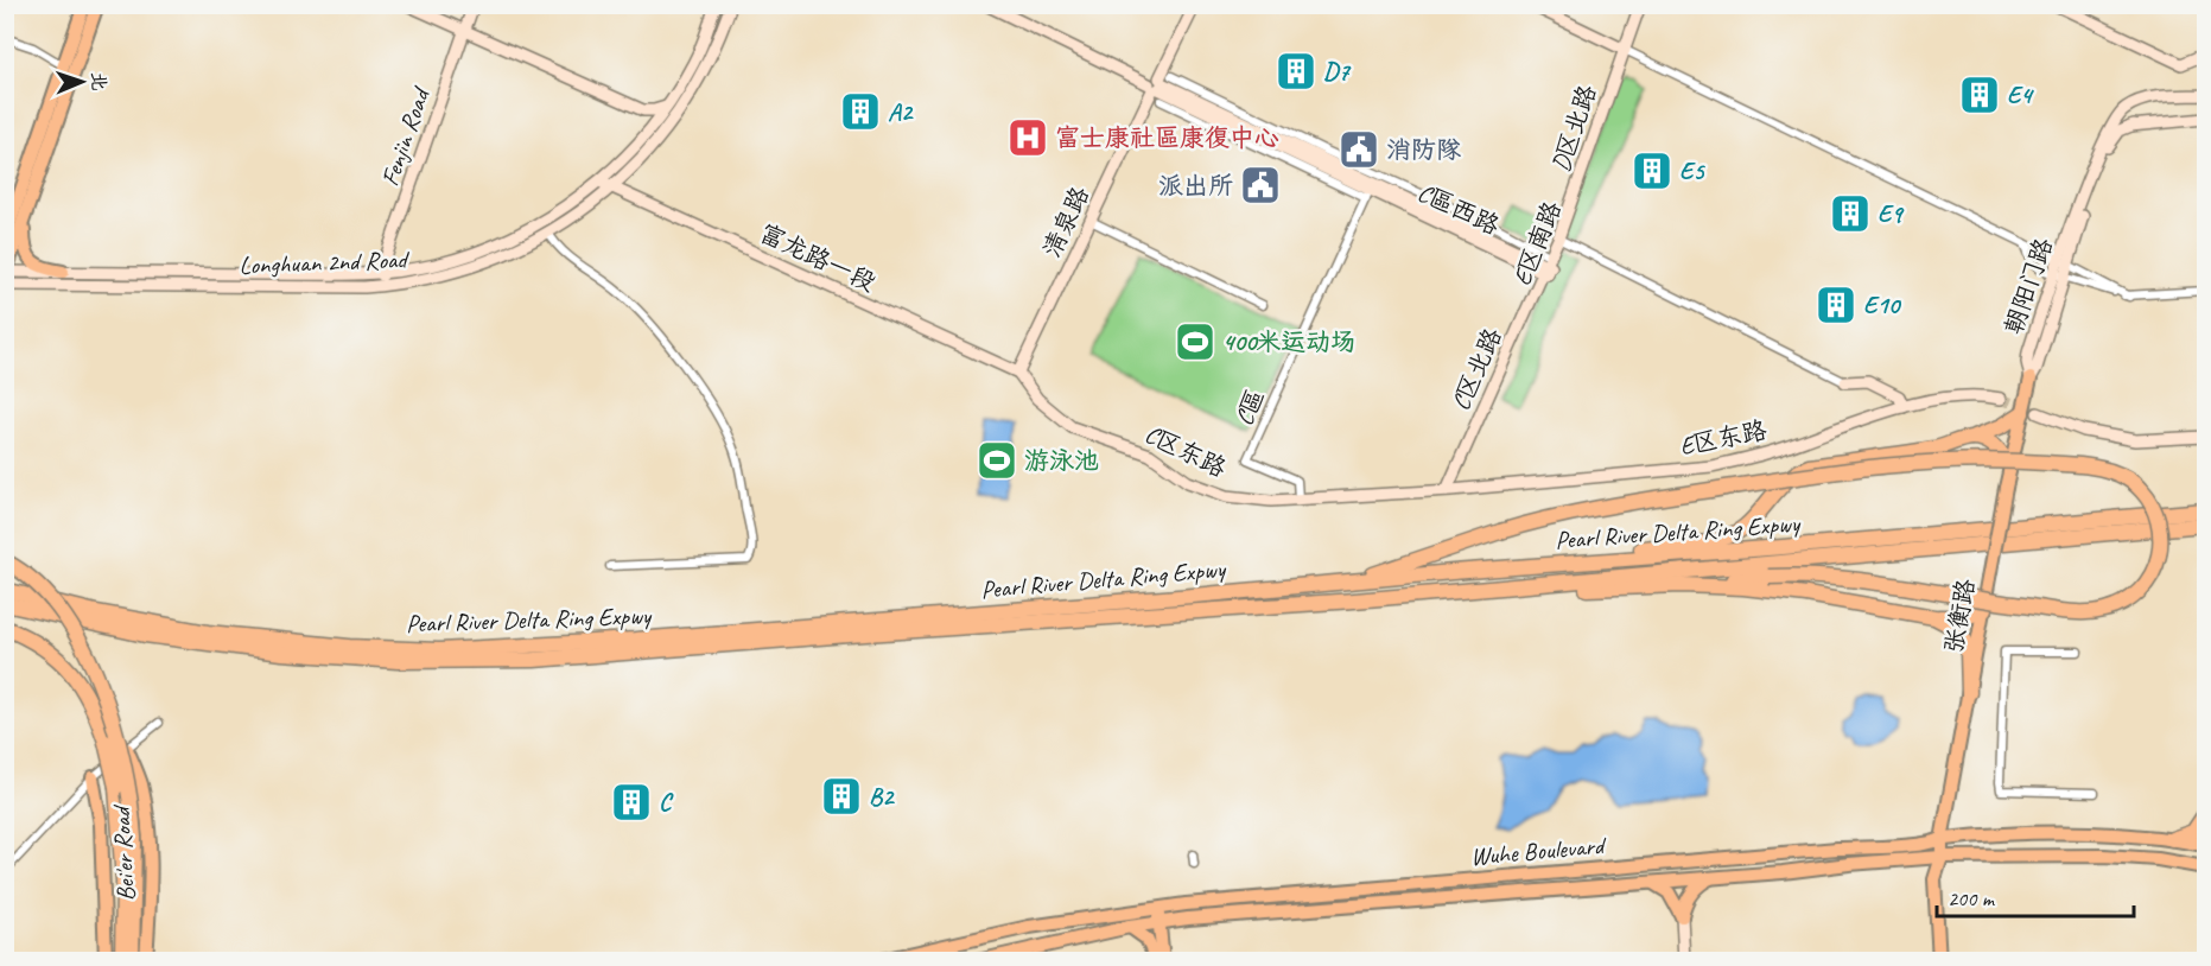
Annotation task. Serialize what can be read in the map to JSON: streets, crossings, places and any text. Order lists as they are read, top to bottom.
{
  "streets": {
    "highway": ["Pearl River Delta Ring Expwy"],
    "main road": ["张衡路", "Wuhe Boulevard", "Bei'er Road"],
    "street": [
      "Fenjin Road",
      "C區西路",
      "清泉路",
      "E区南路",
      "富龙路一段",
      "Longhuan 2nd Road",
      "朝阳门路",
      "C区北路",
      "C區",
      "E区东路",
      "C区东路"
    ]
  },
  "crossings": [
    ["Fenjin Road", "Longhuan 2nd Road"],
    ["C區西路", "清泉路"],
    ["C區西路", "E区南路"],
    ["C區西路", "C区北路"],
    ["C區西路", "C區"],
    ["清泉路", "富龙路一段"],
    ["清泉路", "C区东路"],
    ["E区南路", "C区北路"],
    ["富龙路一段", "Longhuan 2nd Road"],
    ["富龙路一段", "C区东路"],
    ["朝阳门路", "张衡路"],
    ["C区北路", "E区东路"],
    ["C区北路", "C区东路"],
    ["C區", "C区东路"],
    ["E区东路", "C区东路"],
    ["张衡路", "Wuhe Boulevard"]
  ],
  "places": {
    "building": [
      "D7",
      "E4",
      "A2",
      "E5",
      "E9",
      "E10",
      "B2",
      "C"
    ],
    "hospital": ["富士康社區康復中心"],
    "public building": ["消防隊", "派出所"],
    "sports": ["400米运动场", "游泳池"]
  },
  "scale_bar": "200 m",
  "north": "right"
}
